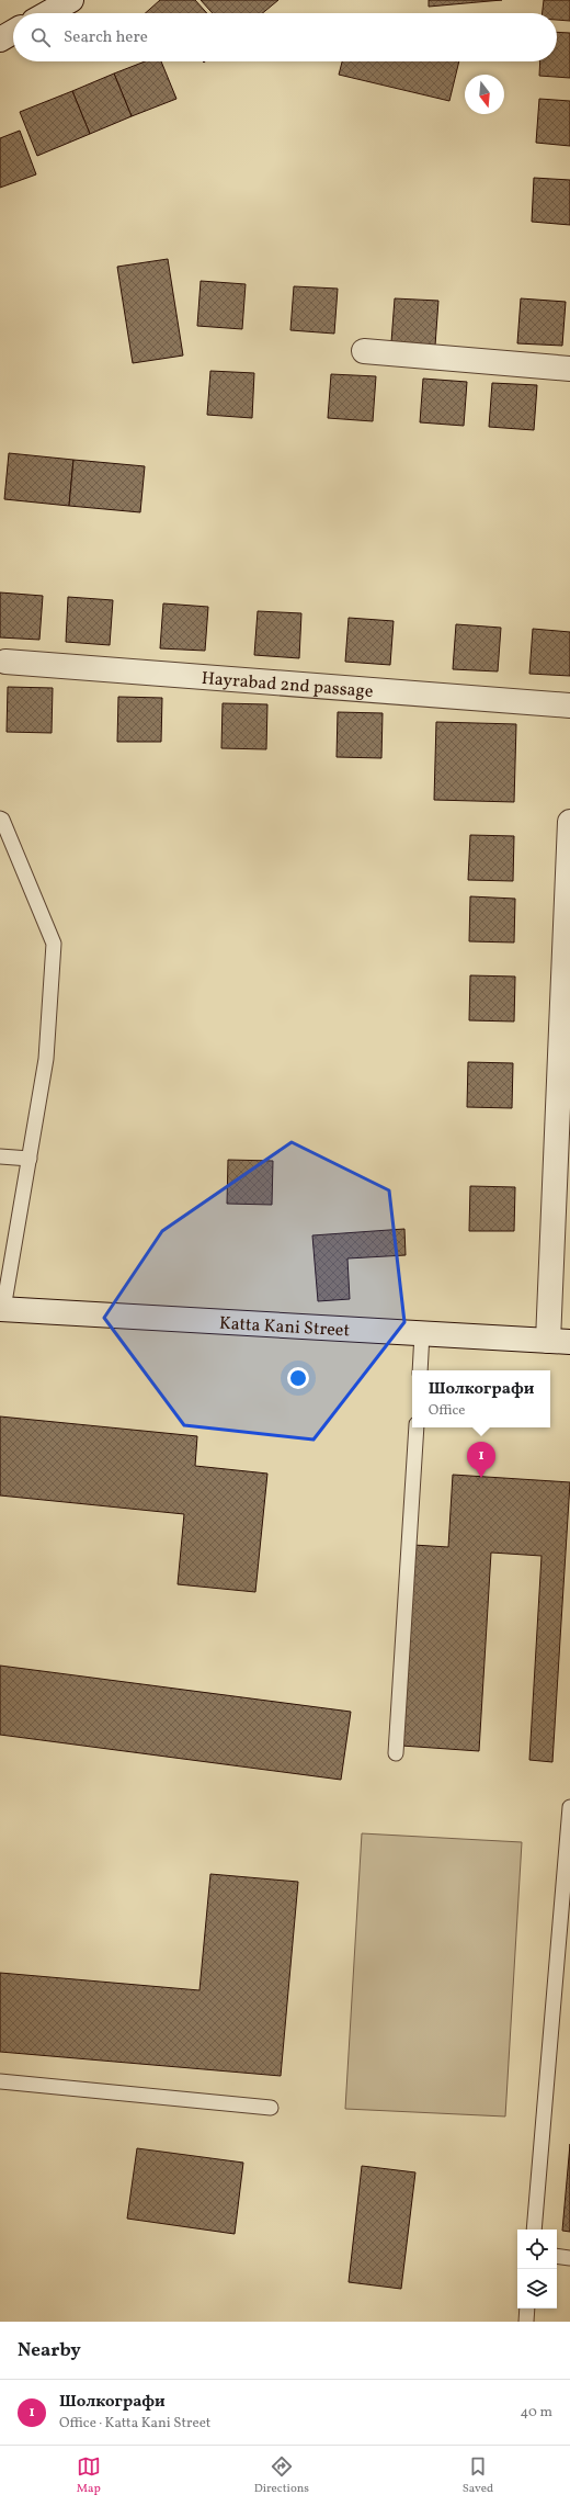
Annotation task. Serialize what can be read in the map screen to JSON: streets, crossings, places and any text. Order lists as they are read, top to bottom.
{
  "streets": {
    "street": ["Hayrаbаd 2nd passage", "Katta Kani Street"]
  },
  "north": "bottom",
  "page": {
    "search": "Search here",
    "popup": ["Шолкографи", "Office"],
    "pins": "1",
    "heading": "Nearby",
    "list": [
      {
        "mark": "1",
        "name": "Шолкографи",
        "note": "Office · Katta Kani Street",
        "value": "40 m"
      }
    ],
    "nav": ["Map", "Directions", "Saved"]
  }
}
